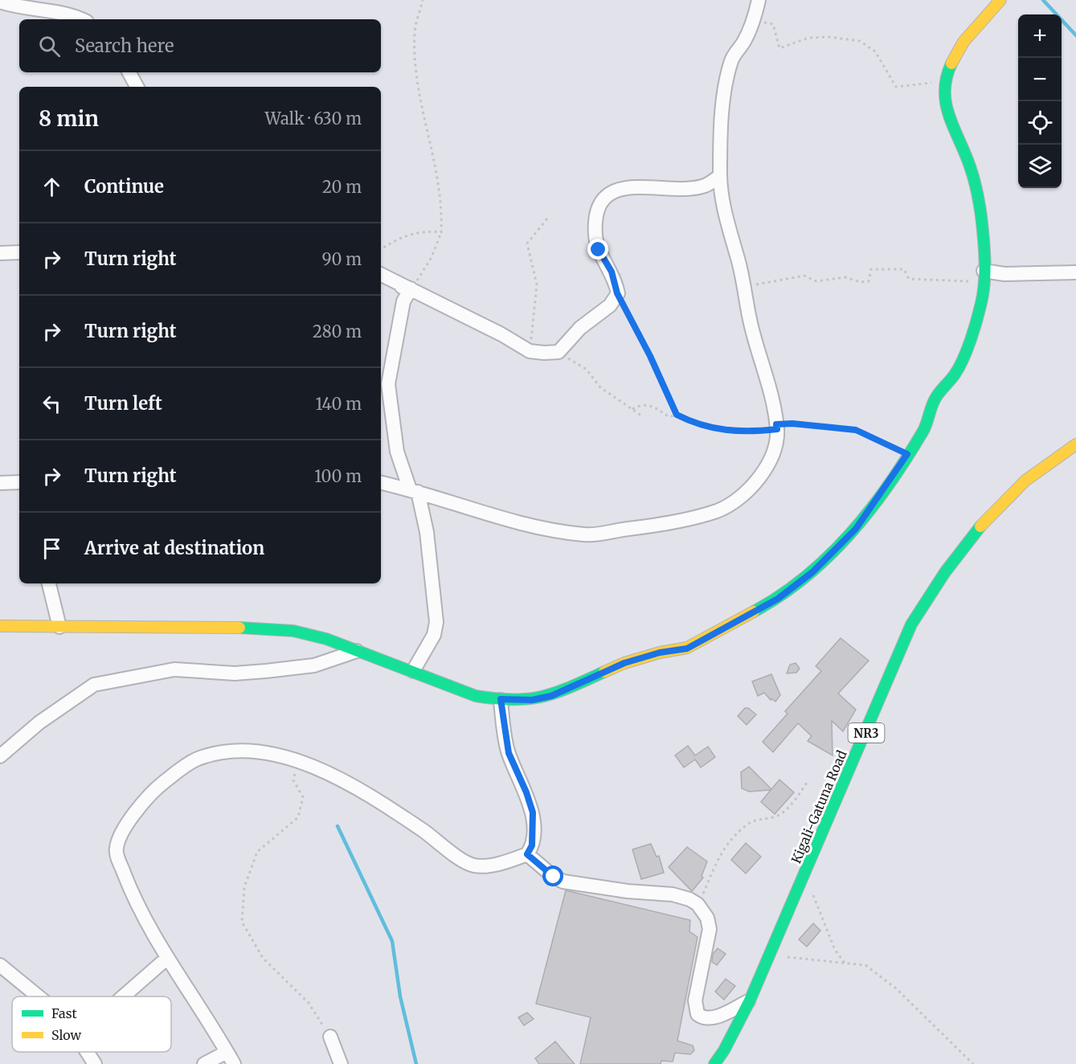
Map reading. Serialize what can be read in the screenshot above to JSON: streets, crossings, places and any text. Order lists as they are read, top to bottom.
{
  "streets": {
    "main road": ["NR3", "Kigali-Gatuna Road"]
  },
  "legend": ["Fast", "Slow"],
  "page": {
    "map_buttons": ["+", "−"],
    "search": "Search here",
    "heading": ["8 min", "Walk · 630 m"],
    "list": [
      ["Continue", "20 m"],
      ["Turn right", "90 m"],
      ["Turn right", "280 m"],
      ["Turn left", "140 m"],
      ["Turn right", "100 m"],
      "Arrive at destination"
    ]
  }
}
